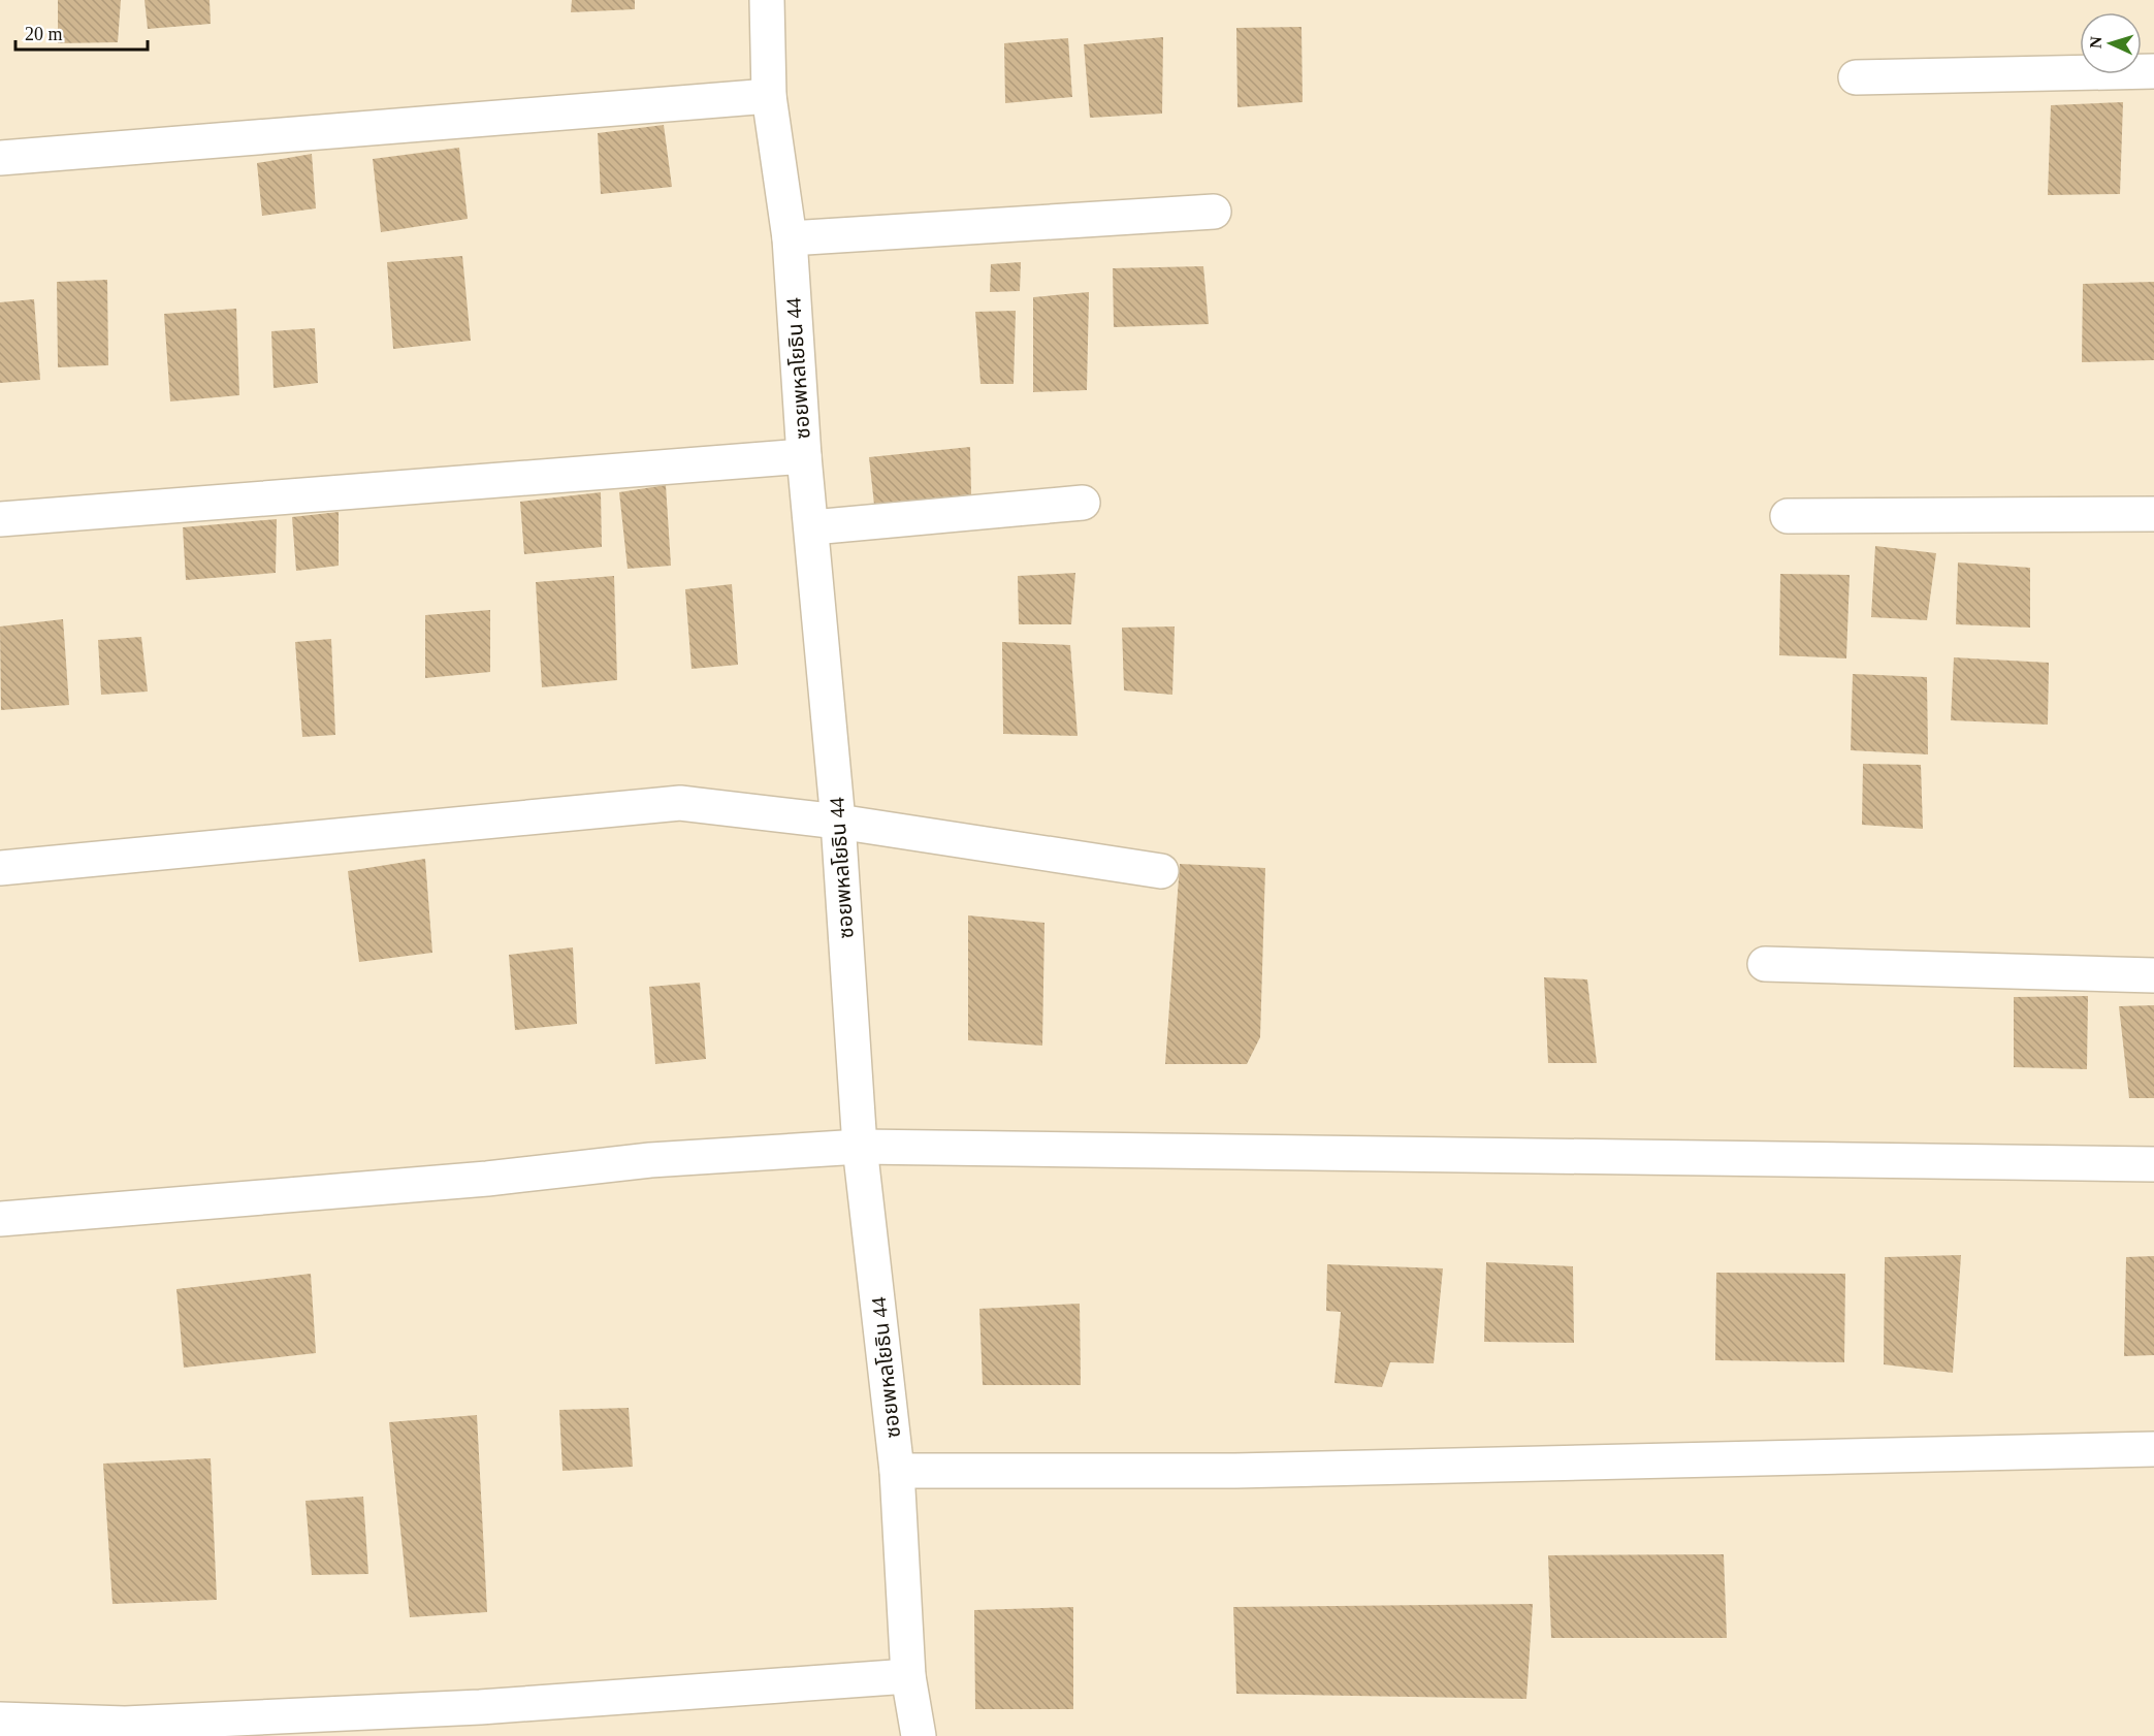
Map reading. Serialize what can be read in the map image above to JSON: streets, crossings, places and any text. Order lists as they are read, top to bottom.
{
  "streets": {
    "street": ["ซอยพหลโยธิน 44"]
  },
  "scale_bar": "20 m",
  "north": "left"
}
